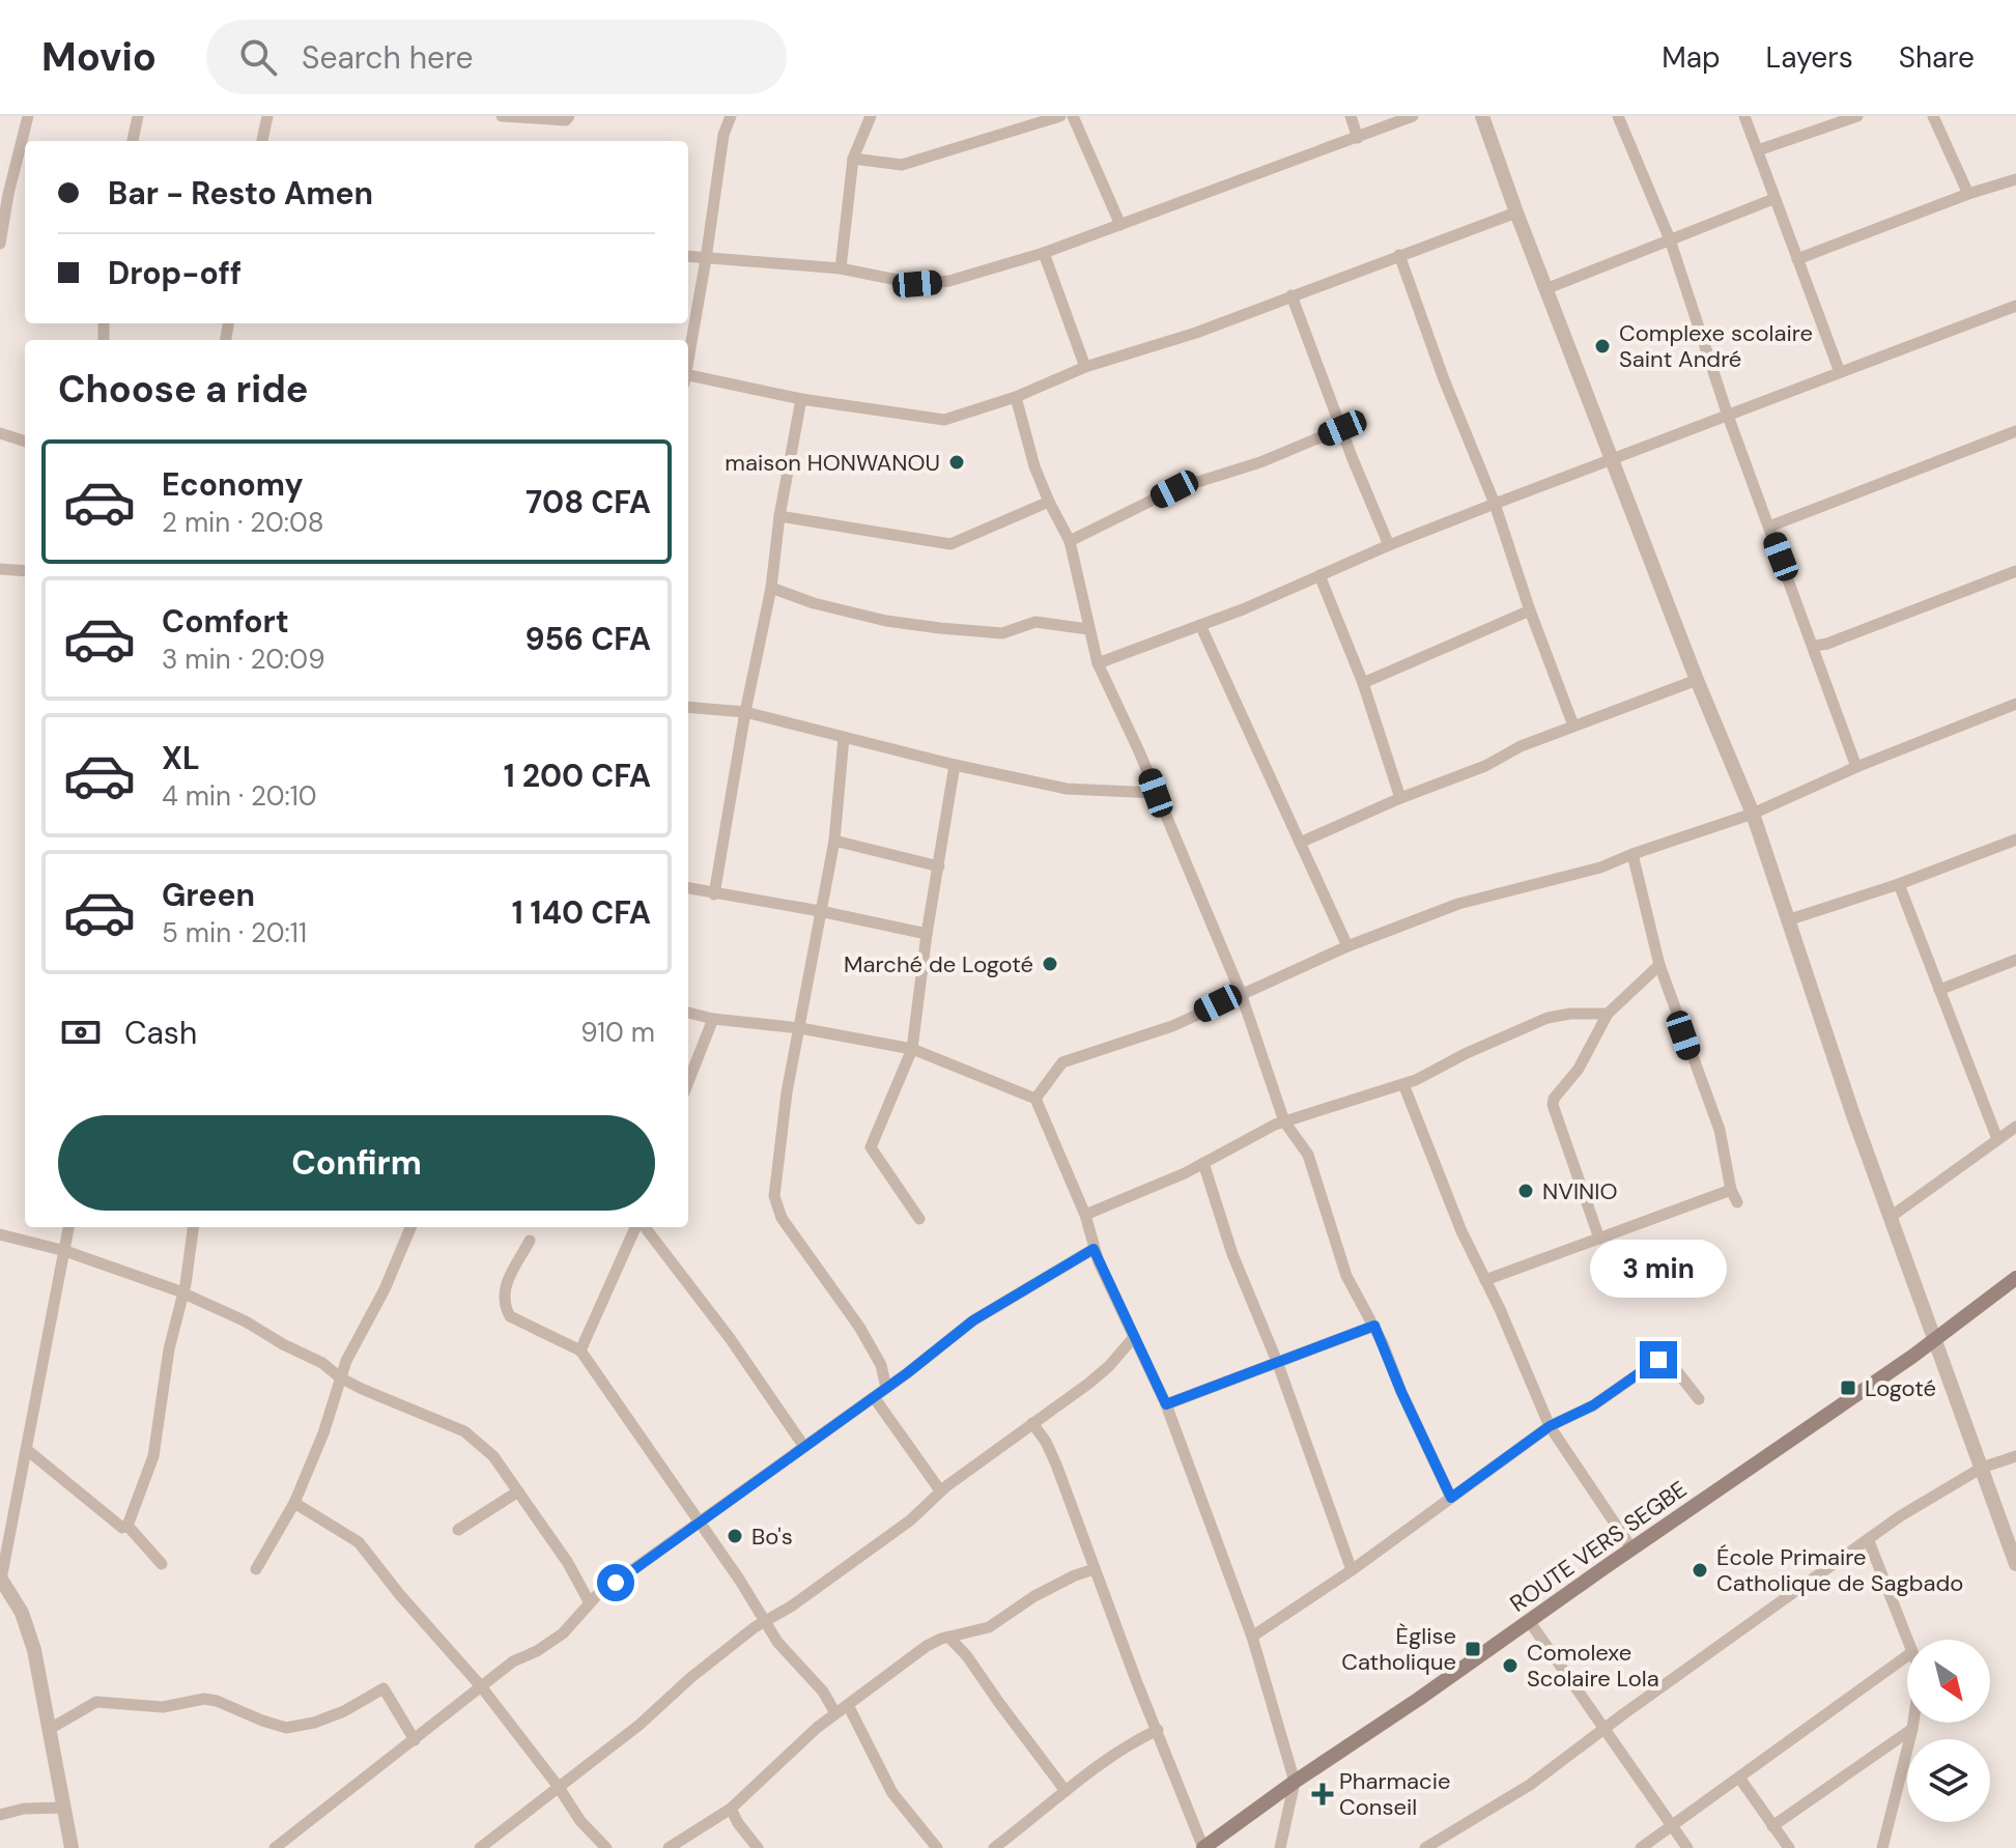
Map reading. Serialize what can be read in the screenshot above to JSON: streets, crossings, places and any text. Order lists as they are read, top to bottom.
{
  "streets": {
    "main road": ["ROUTE VERS SEGBE"]
  },
  "places": {
    "other": [
      "Complexe scolaire Saint André",
      "maison HONWANOU",
      "Marché de Logoté",
      "NVINIO",
      "Bo's",
      "École Primaire Catholique de Sagbado",
      "Comolexe Scolaire Lola"
    ],
    "transit": ["Logoté", "Èglise Catholique"],
    "health": ["Pharmacie Conseil"]
  },
  "north": "bottom right",
  "page": {
    "header": "Movio",
    "search": "Search here",
    "nav": ["Map", "Layers", "Share"],
    "banner": ["Bar - Resto Amen", "Drop-off"],
    "heading": "Choose a ride",
    "list": [
      {
        "name": "Economy",
        "note": "2 min · 20:08",
        "value": "708 CFA"
      },
      {
        "name": "Comfort",
        "note": "3 min · 20:09",
        "value": "956 CFA"
      },
      {
        "name": "XL",
        "note": "4 min · 20:10",
        "value": "1 200 CFA"
      },
      {
        "name": "Green",
        "note": "5 min · 20:11",
        "value": "1 140 CFA"
      }
    ],
    "pay": ["Cash", "910 m"],
    "buttons": "Confirm",
    "bubble": "3 min"
  }
}
